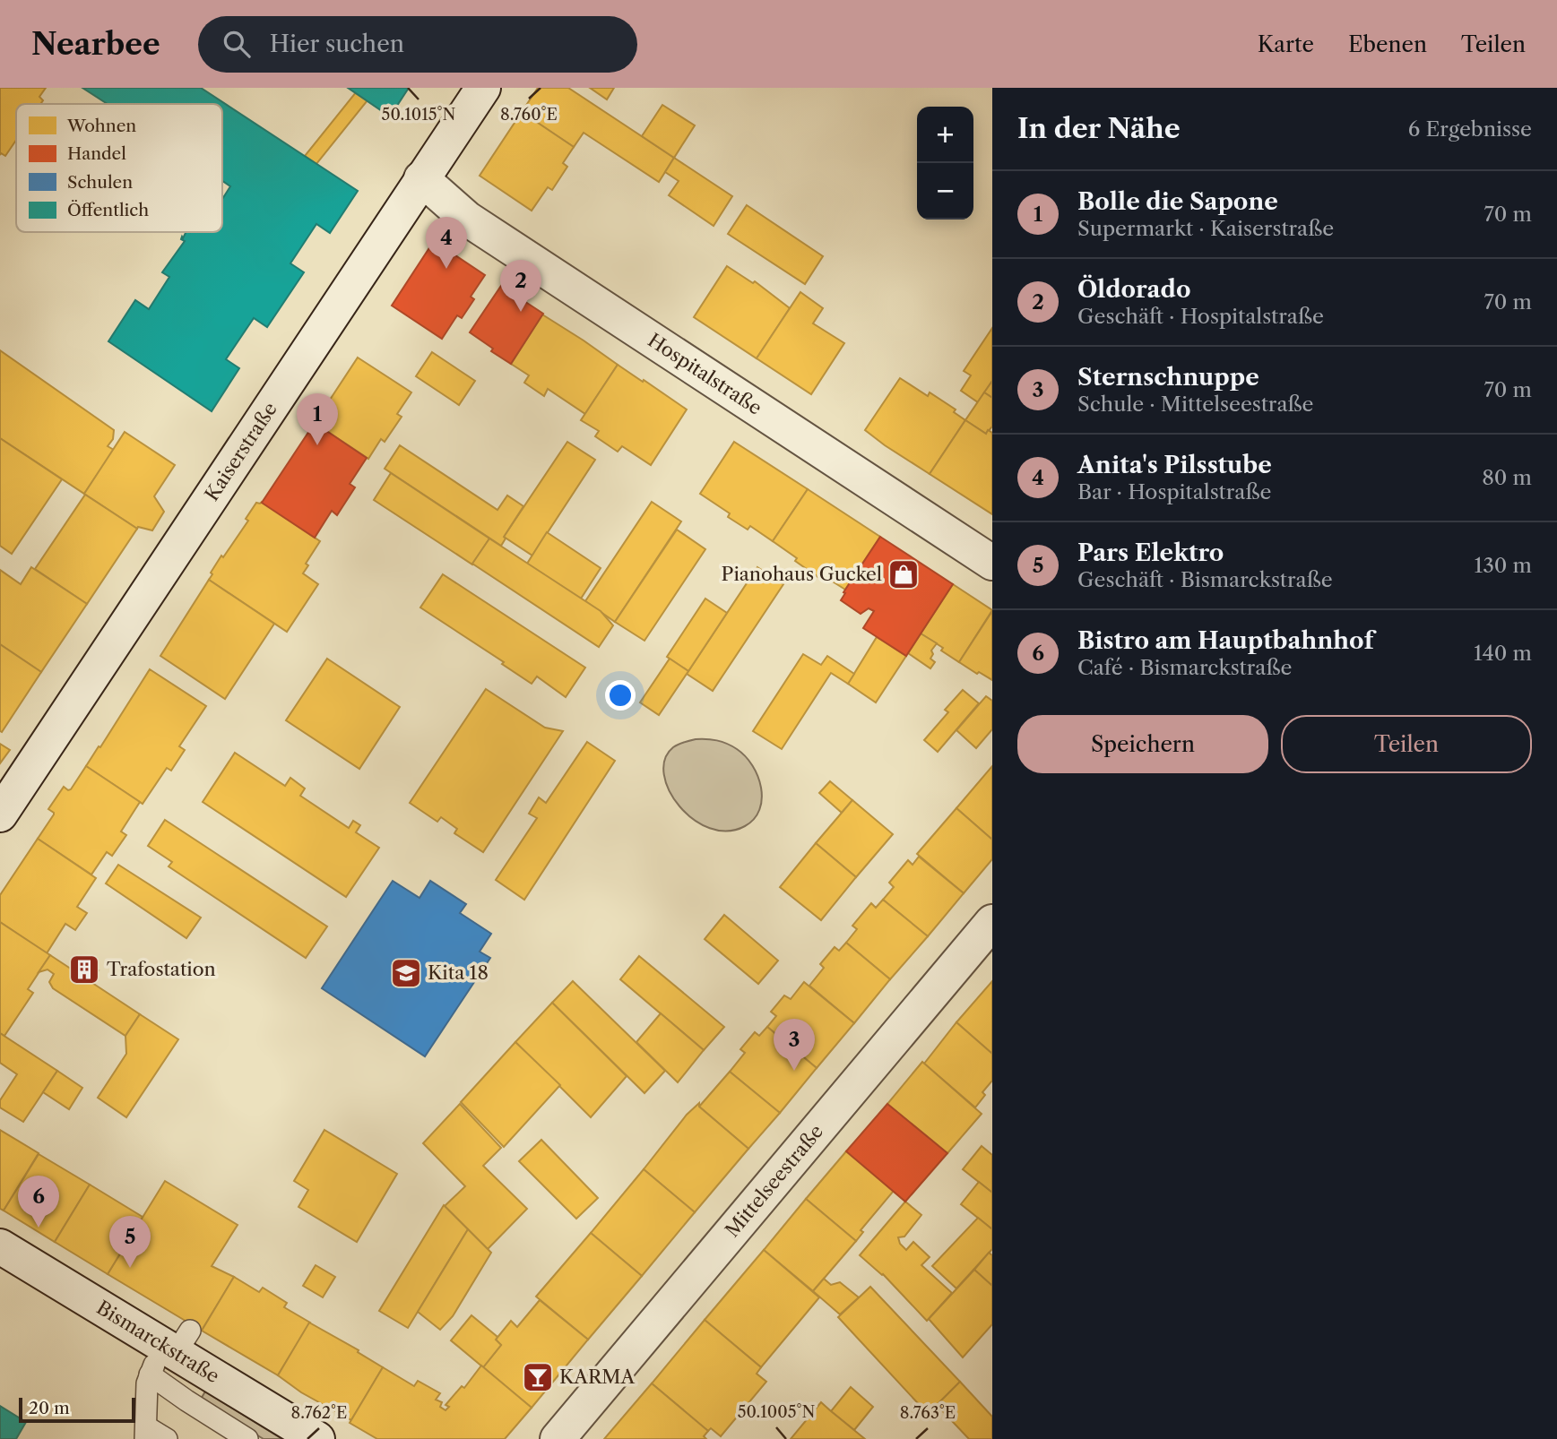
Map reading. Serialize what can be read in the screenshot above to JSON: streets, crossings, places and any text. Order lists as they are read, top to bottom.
{
  "streets": {
    "street": [
      "Hospitalstraße",
      "Kaiserstraße",
      "Mittelseestraße",
      "Bismarckstraße"
    ]
  },
  "crossings": [
    ["Hospitalstraße", "Kaiserstraße"]
  ],
  "places": {
    "shop": ["Pianohaus Guckel"],
    "building": ["Trafostation"],
    "school or university": ["Kita 18"],
    "bar": ["KARMA"]
  },
  "legend": [
    "Wohnen",
    "Handel",
    "Schulen",
    "Öffentlich"
  ],
  "scale_bar": "20 m",
  "page": {
    "header": "Nearbee",
    "search": "Hier suchen",
    "nav": ["Karte", "Ebenen", "Teilen"],
    "heading": ["In der Nähe", "6 Ergebnisse"],
    "map_buttons": ["+", "−"],
    "list": [
      {
        "mark": "1",
        "name": "Bolle die Sapone",
        "note": "Supermarkt · Kaiserstraße",
        "value": "70 m"
      },
      {
        "mark": "2",
        "name": "Öldorado",
        "note": "Geschäft · Hospitalstraße",
        "value": "70 m"
      },
      {
        "mark": "3",
        "name": "Sternschnuppe",
        "note": "Schule · Mittelseestraße",
        "value": "70 m"
      },
      {
        "mark": "4",
        "name": "Anita's Pilsstube",
        "note": "Bar · Hospitalstraße",
        "value": "80 m"
      },
      {
        "mark": "5",
        "name": "Pars Elektro",
        "note": "Geschäft · Bismarckstraße",
        "value": "130 m"
      },
      {
        "mark": "6",
        "name": "Bistro am Hauptbahnhof",
        "note": "Café · Bismarckstraße",
        "value": "140 m"
      }
    ],
    "pins": [
      "4",
      "2",
      "1",
      "3",
      "6",
      "5"
    ],
    "buttons": ["Speichern", "Teilen"],
    "scale": "20 m"
  },
  "coordinates": [
    "8.760°E",
    "50.1015°N",
    "50.1005°N",
    "8.762°E",
    "8.763°E"
  ]
}
